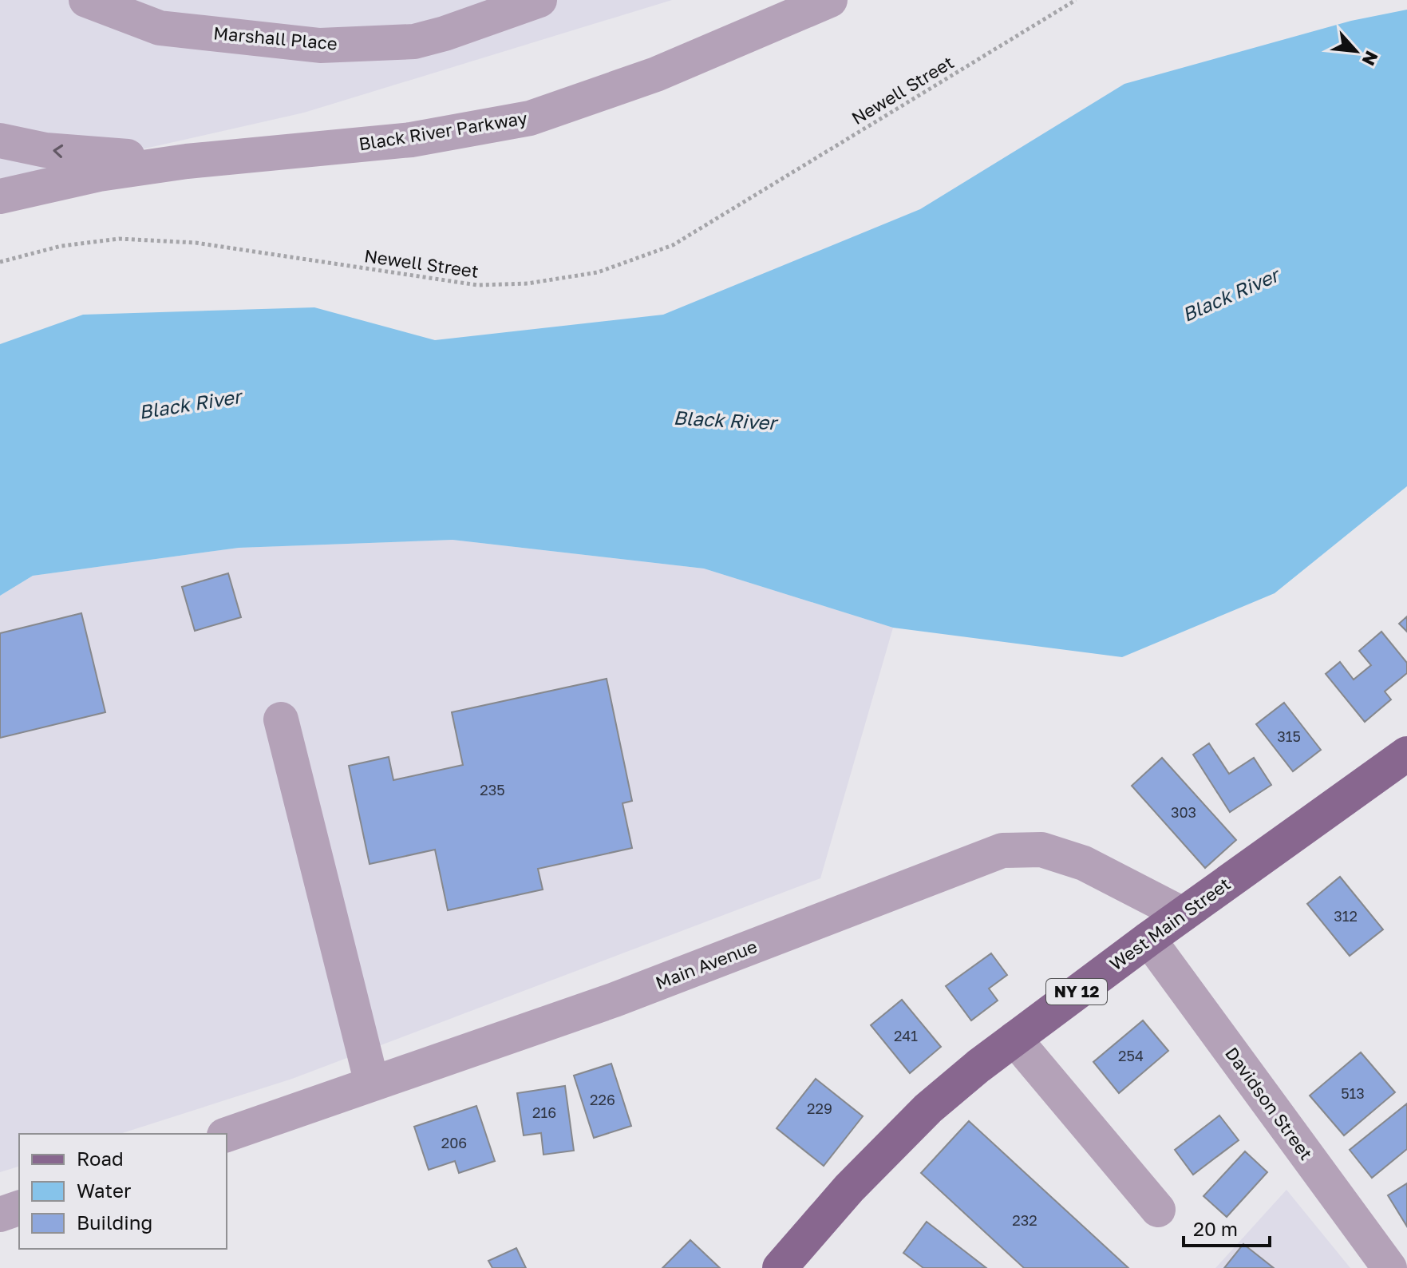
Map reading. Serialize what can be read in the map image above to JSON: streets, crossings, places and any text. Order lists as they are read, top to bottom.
{
  "streets": {
    "main road": ["West Main Street", "NY 12"],
    "street": [
      "Marshall Place",
      "Black River Parkway",
      "Main Avenue",
      "Davidson Street"
    ],
    "path": ["Newell Street"]
  },
  "crossings": [
    ["West Main Street", "Main Avenue"],
    ["West Main Street", "Davidson Street"]
  ],
  "water": ["Black River"],
  "house_numbers": [
    "315",
    "235",
    "303",
    "312",
    "241",
    "254",
    "513",
    "226",
    "229",
    "216",
    "206",
    "232"
  ],
  "legend": ["Road", "Water", "Building"],
  "scale_bar": "20 m",
  "north": "bottom right"
}
